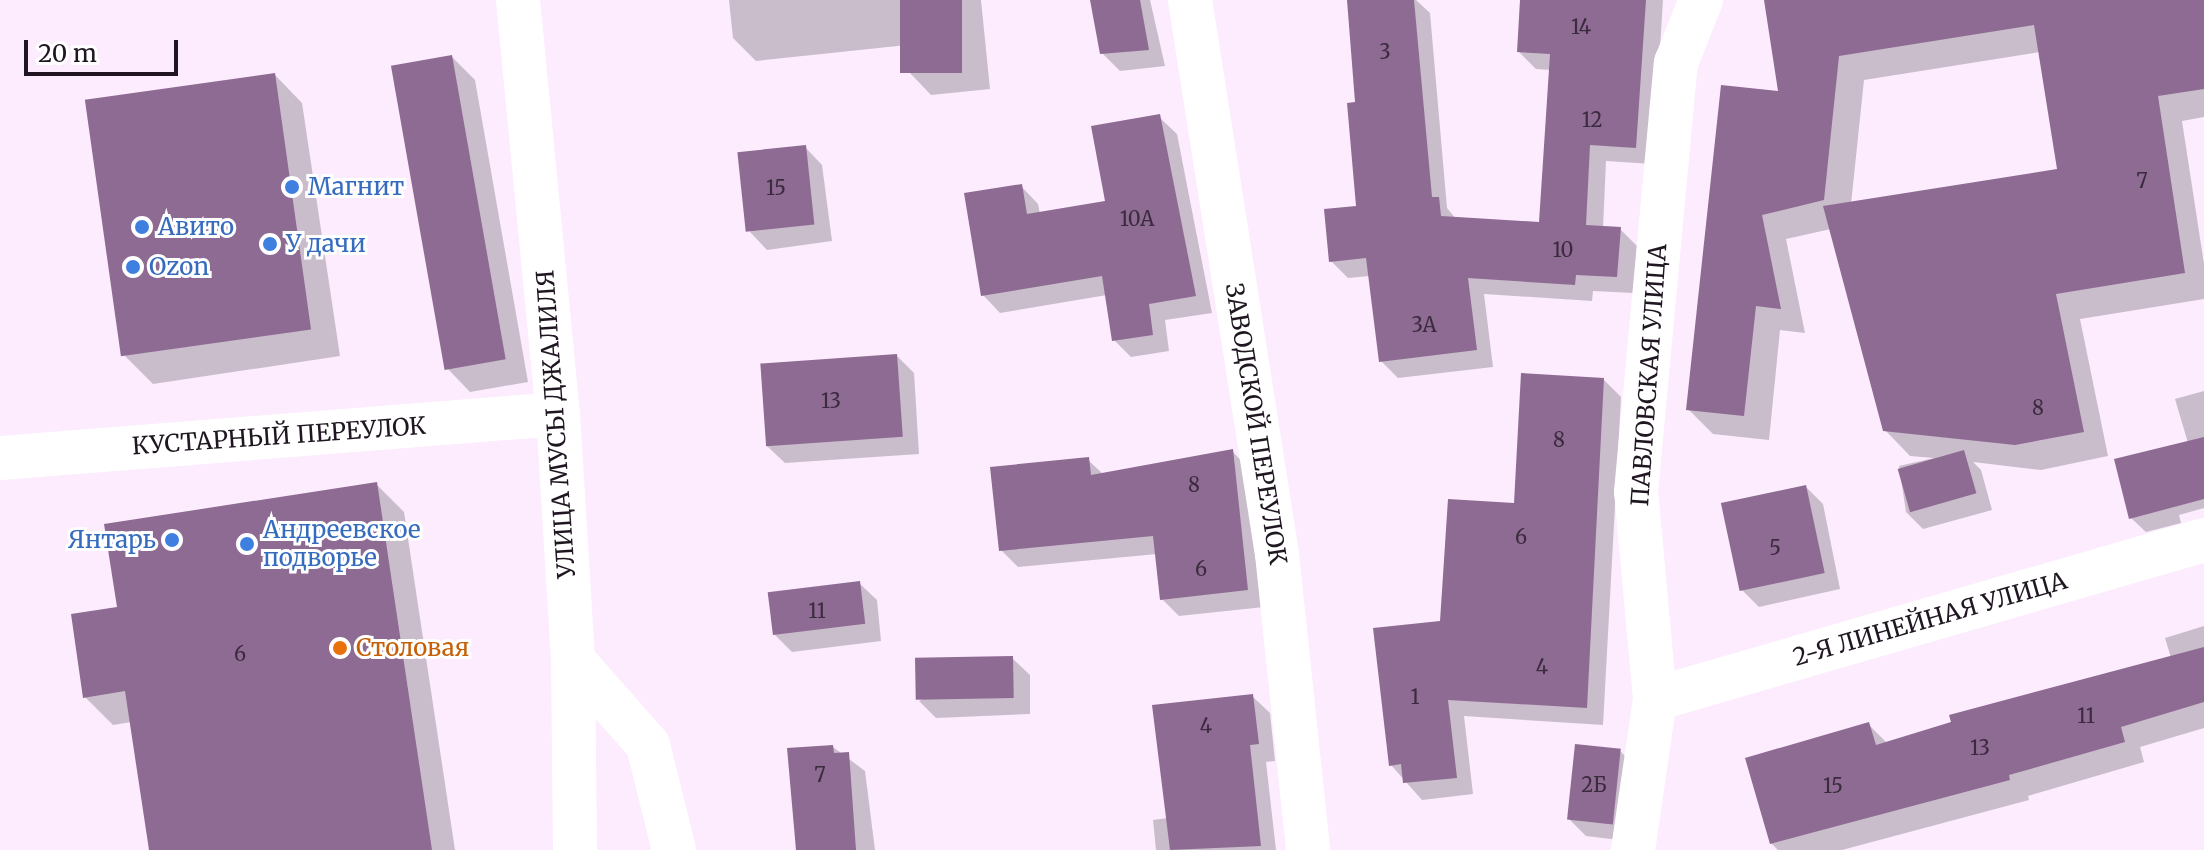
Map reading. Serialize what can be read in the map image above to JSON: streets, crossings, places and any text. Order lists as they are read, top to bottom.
{
  "streets": {
    "street": [
      "ПАВЛОВСКАЯ УЛИЦА",
      "УЛИЦА МУСЫ ДЖАЛИЛЯ",
      "ЗАВОДСКОЙ ПЕРЕУЛОК",
      "КУСТАРНЫЙ ПЕРЕУЛОК",
      "2-Я ЛИНЕЙНАЯ УЛИЦА"
    ]
  },
  "crossings": [
    ["ПАВЛОВСКАЯ УЛИЦА", "2-Я ЛИНЕЙНАЯ УЛИЦА"],
    ["УЛИЦА МУСЫ ДЖАЛИЛЯ", "КУСТАРНЫЙ ПЕРЕУЛОК"]
  ],
  "places": [
    "Магнит",
    "Авито",
    "У дачи",
    "Ozon",
    "Янтарь",
    "Андреевское подворье",
    "Столовая"
  ],
  "house_numbers": [
    "14",
    "3",
    "12",
    "7",
    "15",
    "10А",
    "10",
    "3А",
    "13",
    "8",
    "8",
    "8",
    "6",
    "5",
    "6",
    "11",
    "6",
    "4",
    "1",
    "11",
    "4",
    "13",
    "7",
    "2Б",
    "15"
  ],
  "scale_bar": "20 m"
}
